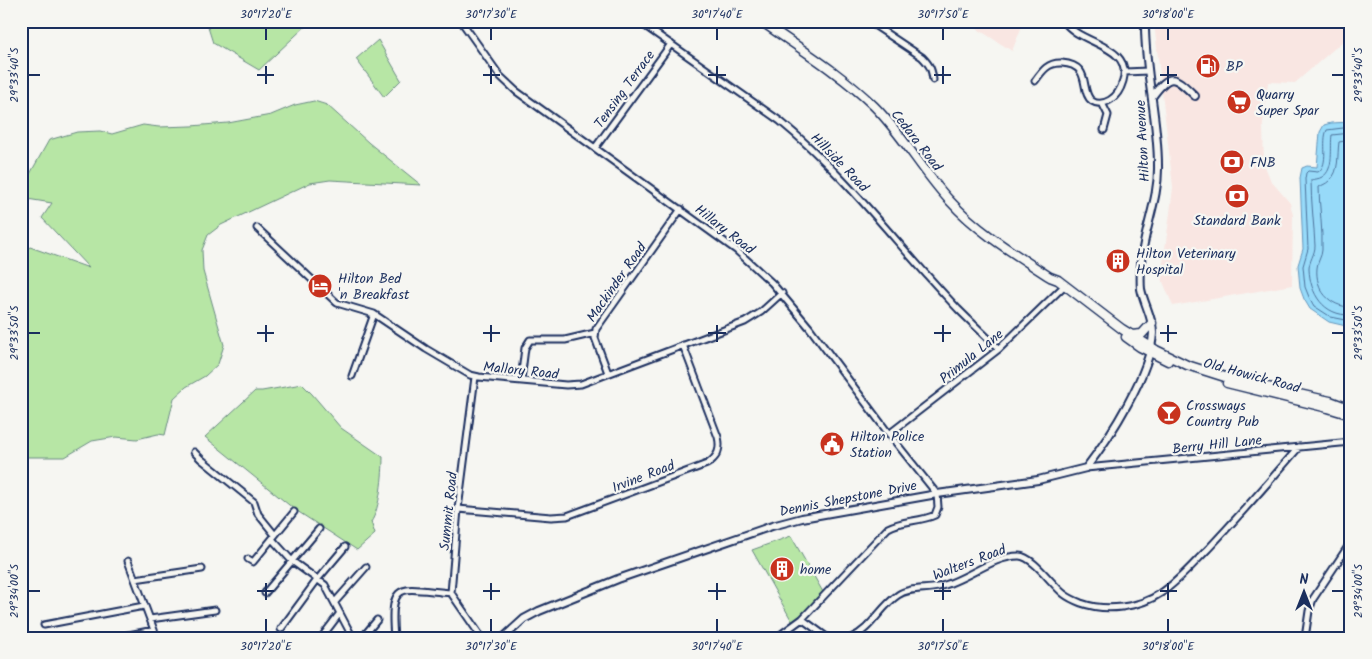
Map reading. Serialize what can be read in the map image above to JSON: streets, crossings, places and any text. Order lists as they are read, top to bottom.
{
  "streets": {
    "main road": ["Cedara Road", "Old Howick Road"],
    "street": [
      "Tensing Terrace",
      "Hilton Avenue",
      "Hillside Road",
      "Hillary Road",
      "Mackinder Road",
      "Primula Lane",
      "Mallory Road",
      "Berry Hill Lane",
      "Irvine Road",
      "Dennis Shepstone Drive",
      "Summit Road",
      "Walters Road"
    ]
  },
  "crossings": [
    ["Tensing Terrace", "Hillside Road"],
    ["Tensing Terrace", "Hillary Road"],
    ["Cedara Road", "Hilton Avenue"],
    ["Cedara Road", "Primula Lane"],
    ["Cedara Road", "Old Howick Road"],
    ["Hilton Avenue", "Old Howick Road"],
    ["Hillside Road", "Primula Lane"],
    ["Hillary Road", "Mackinder Road"],
    ["Hillary Road", "Primula Lane"],
    ["Hillary Road", "Mallory Road"],
    ["Hillary Road", "Dennis Shepstone Drive"],
    ["Mackinder Road", "Mallory Road"],
    ["Mallory Road", "Irvine Road"],
    ["Mallory Road", "Summit Road"],
    ["Berry Hill Lane", "Dennis Shepstone Drive"],
    ["Berry Hill Lane", "Walters Road"],
    ["Irvine Road", "Summit Road"]
  ],
  "places": {
    "fuel station": ["BP"],
    "supermarket": ["Quarry Super Spar"],
    "bank": ["FNB", "Standard Bank"],
    "building": ["Hilton Veterinary Hospital", "home"],
    "hotel": ["Hilton Bed 'n Breakfast"],
    "bar": ["Crossways Country Pub"],
    "public building": ["Hilton Police Station"]
  },
  "north": "top",
  "coordinates": [
    "30°17'20\"E",
    "30°17'30\"E",
    "30°17'40\"E",
    "30°17'50\"E",
    "30°18'00\"E",
    "29°33'40\"S",
    "29°33'50\"S",
    "29°34'00\"S"
  ]
}
